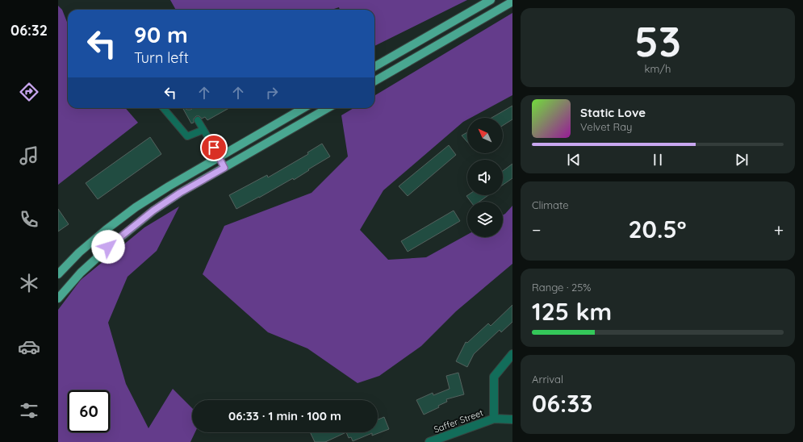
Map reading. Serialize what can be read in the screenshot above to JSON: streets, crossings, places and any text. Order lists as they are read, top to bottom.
{
  "streets": {
    "street": ["Saffer Street"]
  },
  "north": "top left",
  "page": {
    "tabs": "06:32",
    "tile": [
      ["53", "km/h"],
      "Climate",
      ["Range · 25%", "125 km"],
      ["Arrival", "06:33"]
    ],
    "turn": ["90 m", "Turn left"],
    "song": ["Static Love", "Velvet Ray"],
    "heat": ["−", "20.5°", "+"],
    "limit": "60",
    "trip": "06:33 · 1 min · 100 m"
  }
}
